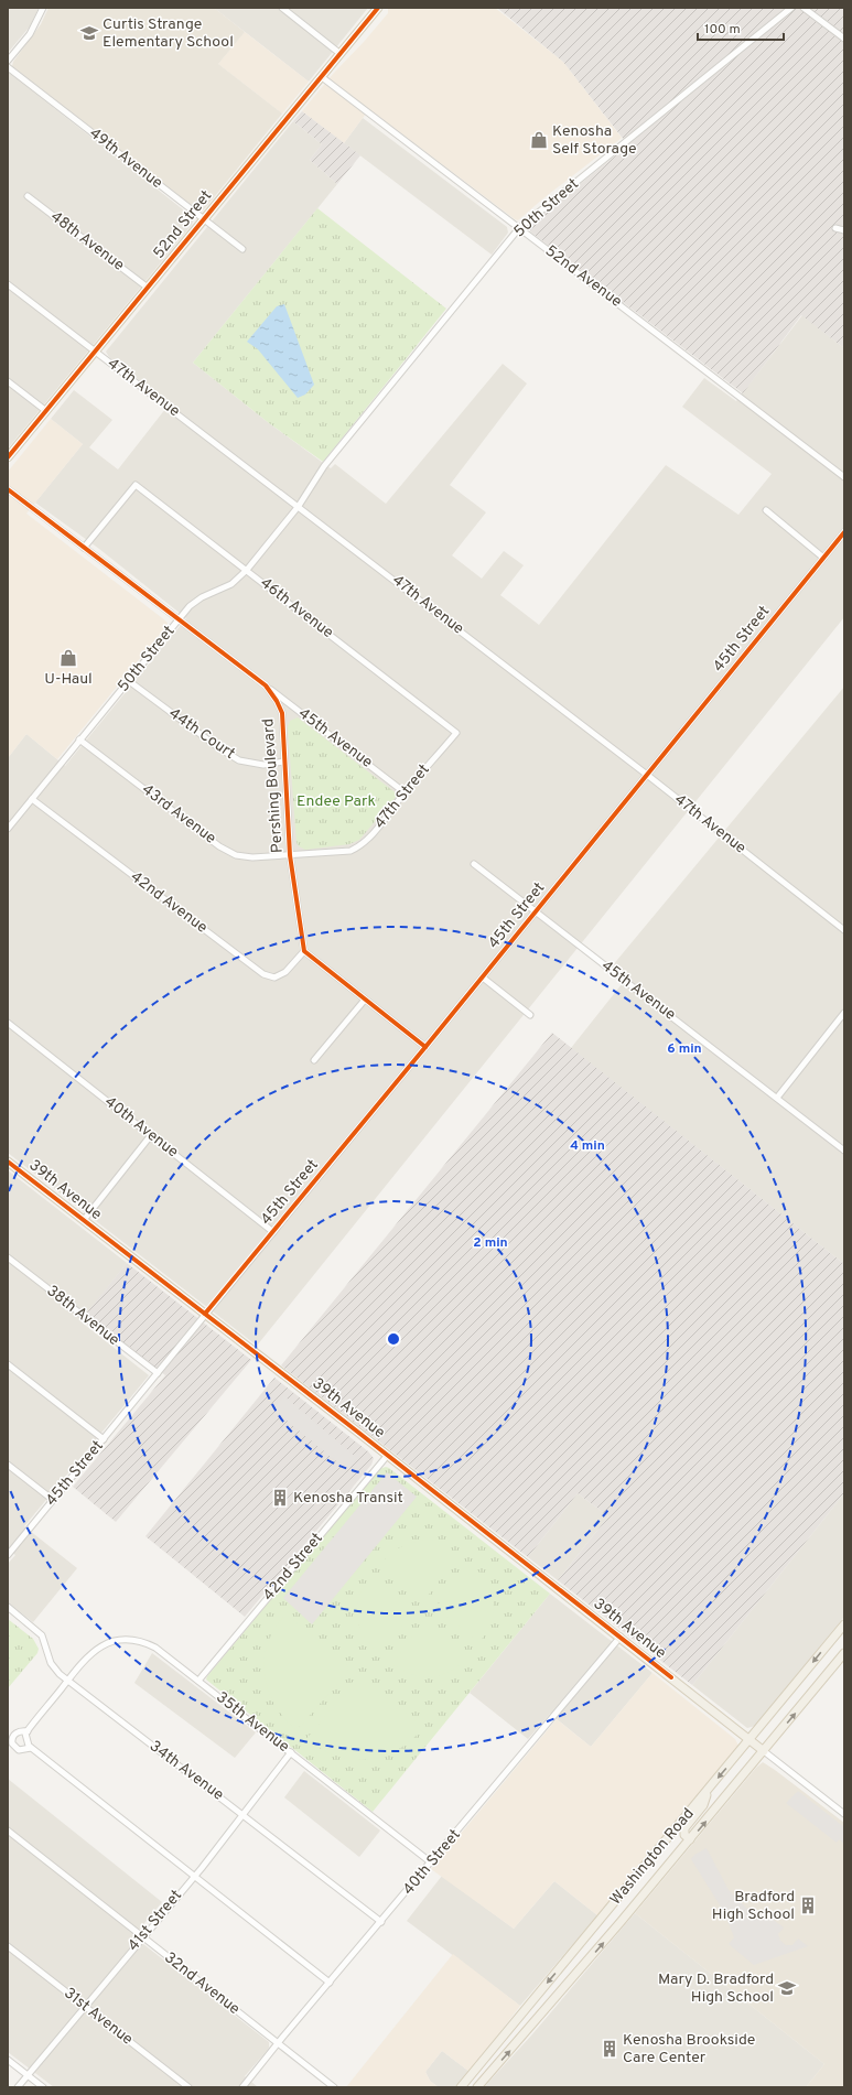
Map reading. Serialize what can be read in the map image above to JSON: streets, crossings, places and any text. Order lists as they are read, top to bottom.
{
  "streets": {
    "main road": ["52nd Street", "39th Avenue", "Washington Road"],
    "street": [
      "49th Avenue",
      "50th Street",
      "48th Avenue",
      "52nd Avenue",
      "47th Avenue",
      "46th Avenue",
      "45th Street",
      "44th Court",
      "45th Avenue",
      "Pershing Boulevard",
      "47th Street",
      "43rd Avenue",
      "42nd Avenue",
      "40th Avenue",
      "38th Avenue",
      "42nd Street",
      "35th Avenue",
      "34th Avenue",
      "40th Street",
      "41st Street",
      "32nd Avenue",
      "31st Avenue"
    ]
  },
  "crossings": [
    ["49th Avenue", "52nd Street"],
    ["50th Street", "52nd Avenue"],
    ["50th Street", "47th Avenue"],
    ["50th Street", "46th Avenue"],
    ["50th Street", "44th Court"],
    ["50th Street", "Pershing Boulevard"],
    ["50th Street", "43rd Avenue"],
    ["50th Street", "42nd Avenue"],
    ["52nd Street", "48th Avenue"],
    ["52nd Street", "52nd Avenue"],
    ["52nd Street", "47th Avenue"],
    ["47th Avenue", "45th Street"],
    ["46th Avenue", "Pershing Boulevard"],
    ["46th Avenue", "47th Street"],
    ["45th Street", "45th Avenue"],
    ["45th Street", "40th Avenue"],
    ["45th Street", "39th Avenue"],
    ["45th Street", "38th Avenue"],
    ["44th Court", "Pershing Boulevard"],
    ["45th Avenue", "Pershing Boulevard"],
    ["45th Avenue", "47th Street"],
    ["Pershing Boulevard", "47th Street"],
    ["Pershing Boulevard", "43rd Avenue"],
    ["Pershing Boulevard", "42nd Avenue"],
    ["47th Street", "43rd Avenue"],
    ["39th Avenue", "42nd Street"],
    ["39th Avenue", "Washington Road"],
    ["39th Avenue", "40th Street"],
    ["42nd Street", "35th Avenue"],
    ["35th Avenue", "34th Avenue"],
    ["35th Avenue", "40th Street"],
    ["35th Avenue", "41st Street"],
    ["34th Avenue", "40th Street"],
    ["34th Avenue", "41st Street"],
    ["40th Street", "32nd Avenue"],
    ["41st Street", "32nd Avenue"],
    ["41st Street", "31st Avenue"]
  ],
  "parks": ["Endee Park"],
  "places": {
    "school or university": ["Curtis Strange Elementary School", "Mary D. Bradford High School"],
    "shop": ["Kenosha Self Storage", "U-Haul"],
    "building": ["Kenosha Transit", "Bradford High School", "Kenosha Brookside Care Center"]
  },
  "scale_bar": "100 m",
  "rings": ["6 min", "4 min", "2 min"]
}
